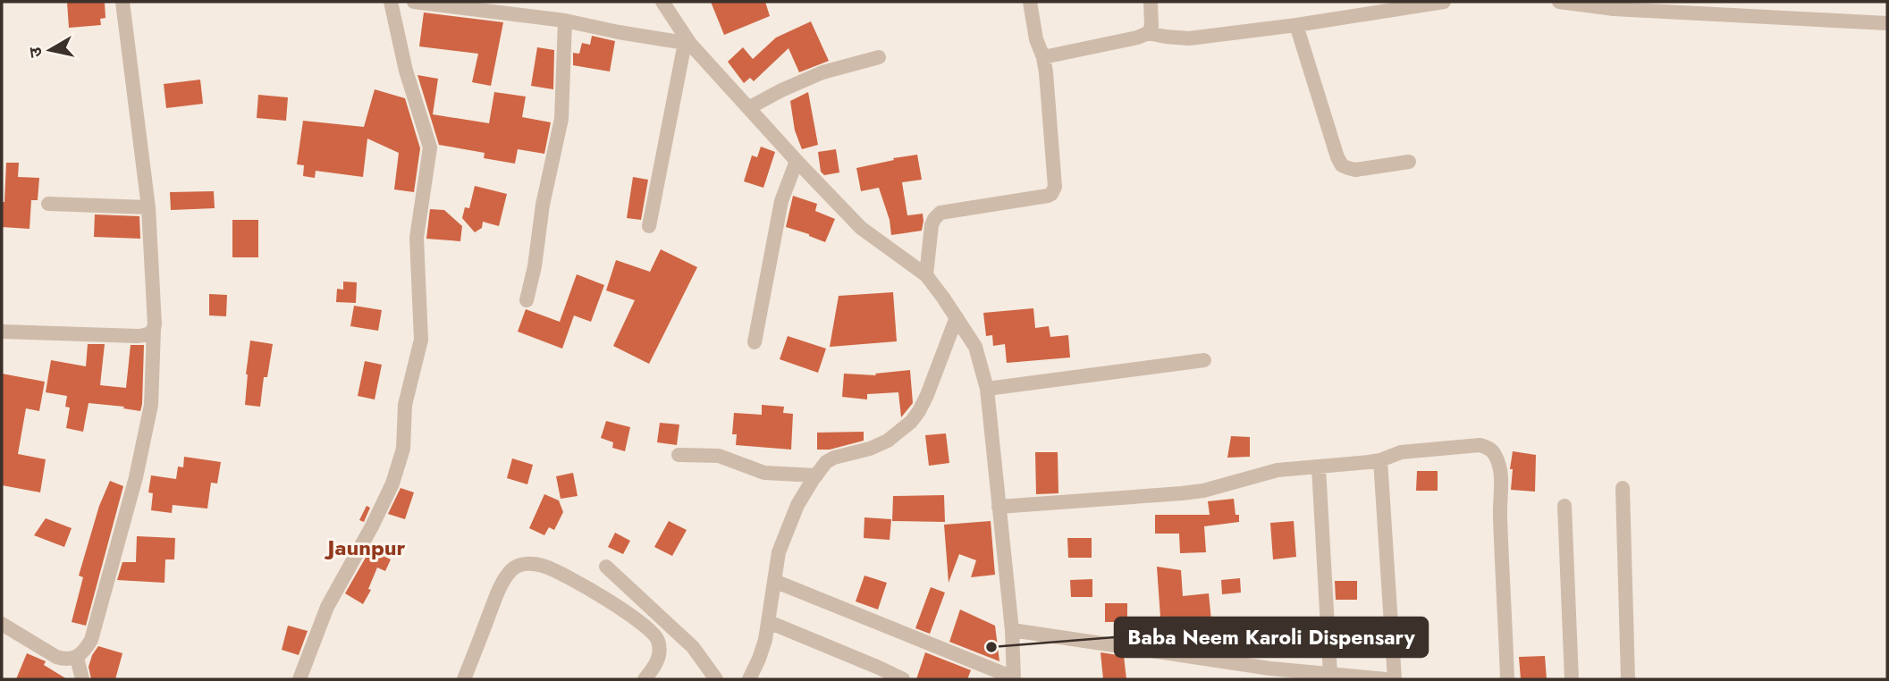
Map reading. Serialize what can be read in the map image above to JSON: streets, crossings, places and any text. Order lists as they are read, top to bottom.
{
  "districts": ["Jaunpur"],
  "places": ["Baba Neem Karoli Dispensary"],
  "north": "left"
}
